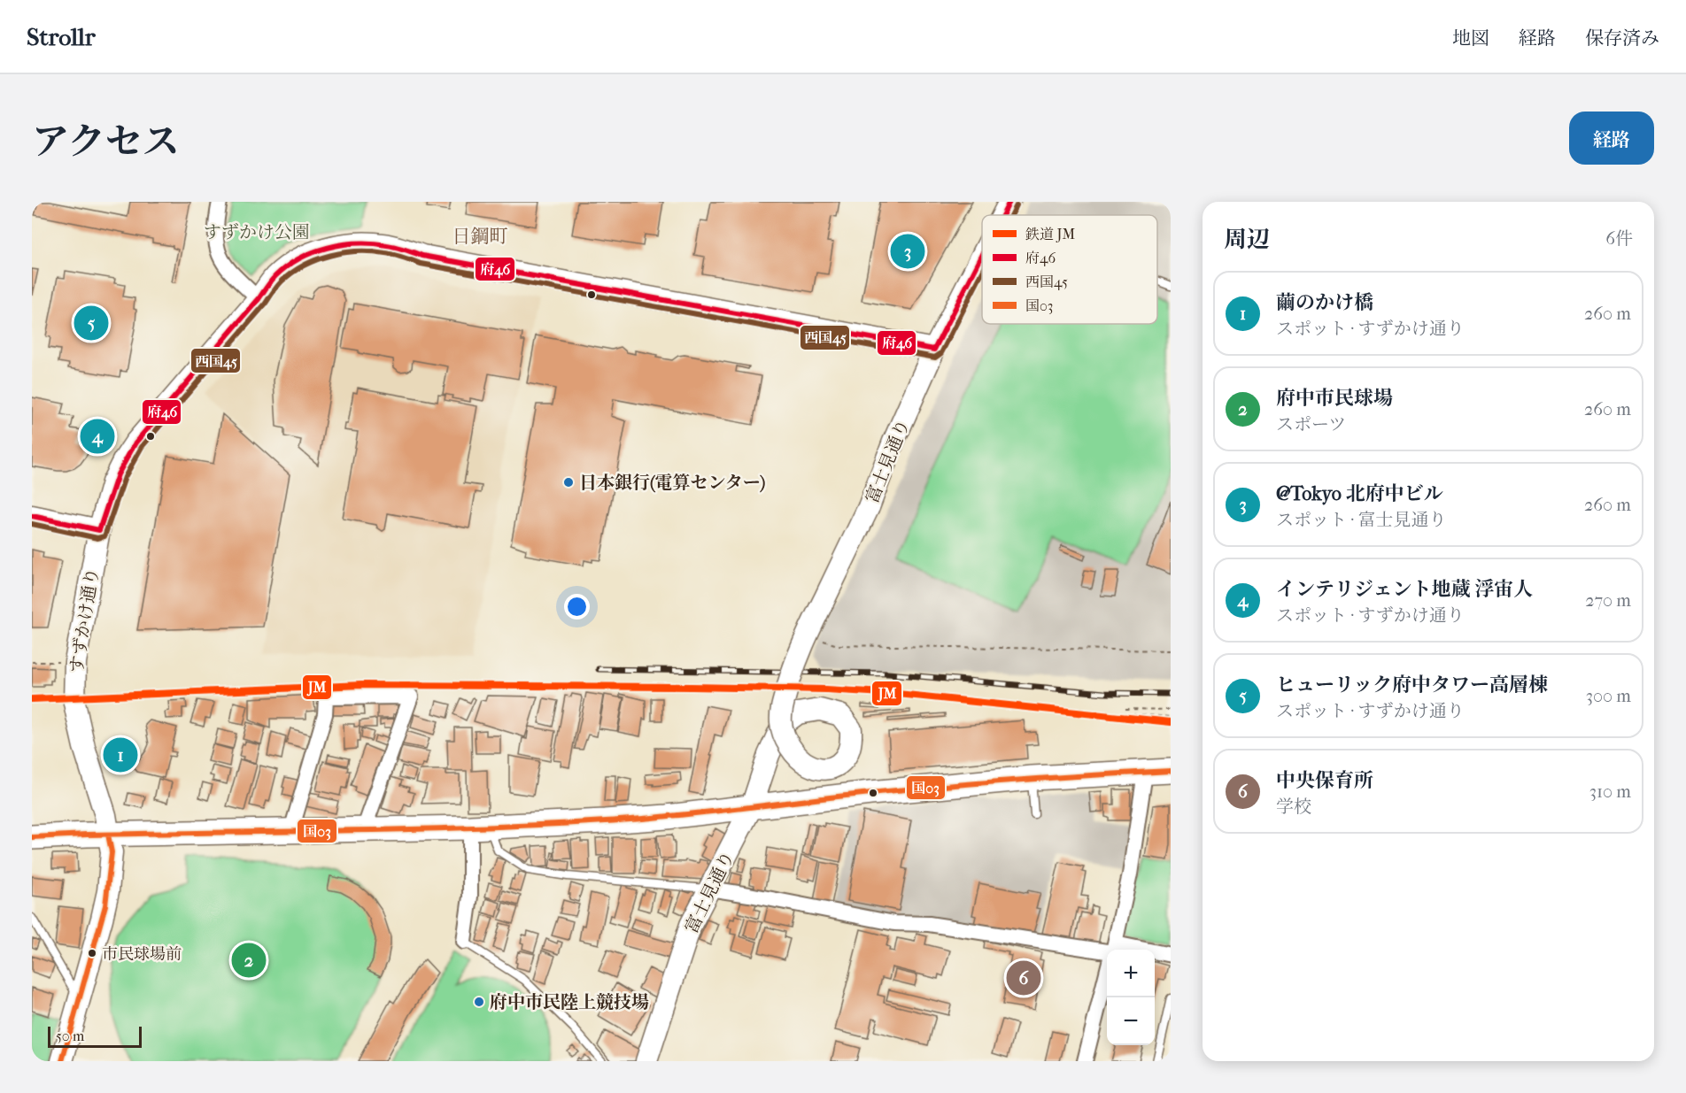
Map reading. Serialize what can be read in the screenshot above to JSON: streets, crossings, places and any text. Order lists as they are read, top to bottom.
{
  "streets": {
    "street": ["富士見通り", "すずかけ通り"]
  },
  "crossings": [
    ["富士見通り", "すずかけ通り"]
  ],
  "districts": ["日鋼町"],
  "parks": ["すずかけ公園"],
  "places": ["日本銀行(電算センター)", "市民球場前", "府中市民陸上競技場"],
  "lines": [
    "transit line 府46",
    "transit line 西国45",
    "rail line JM",
    "transit line 国03"
  ],
  "legend": [
    "鉄道 JM",
    "府46",
    "西国45",
    "国03"
  ],
  "scale_bar": "50 m",
  "page": {
    "header": "Strollr",
    "nav": ["地図", "経路", "保存済み"],
    "title": "アクセス",
    "buttons": "経路",
    "heading": ["周辺", "6件"],
    "pins": [
      "3",
      "5",
      "4",
      "1",
      "2",
      "6"
    ],
    "list": [
      {
        "mark": "1",
        "name": "繭のかけ橋",
        "note": "スポット · すずかけ通り",
        "value": "260 m"
      },
      {
        "mark": "2",
        "name": "府中市民球場",
        "note": "スポーツ",
        "value": "260 m"
      },
      {
        "mark": "3",
        "name": "@Tokyo 北府中ビル",
        "note": "スポット · 富士見通り",
        "value": "260 m"
      },
      {
        "mark": "4",
        "name": "インテリジェント地蔵 浮宙人",
        "note": "スポット · すずかけ通り",
        "value": "270 m"
      },
      {
        "mark": "5",
        "name": "ヒューリック府中タワー高層棟",
        "note": "スポット · すずかけ通り",
        "value": "300 m"
      },
      {
        "mark": "6",
        "name": "中央保育所",
        "note": "学校",
        "value": "310 m"
      }
    ],
    "map_buttons": ["+", "−"],
    "scale": "50 m"
  }
}
